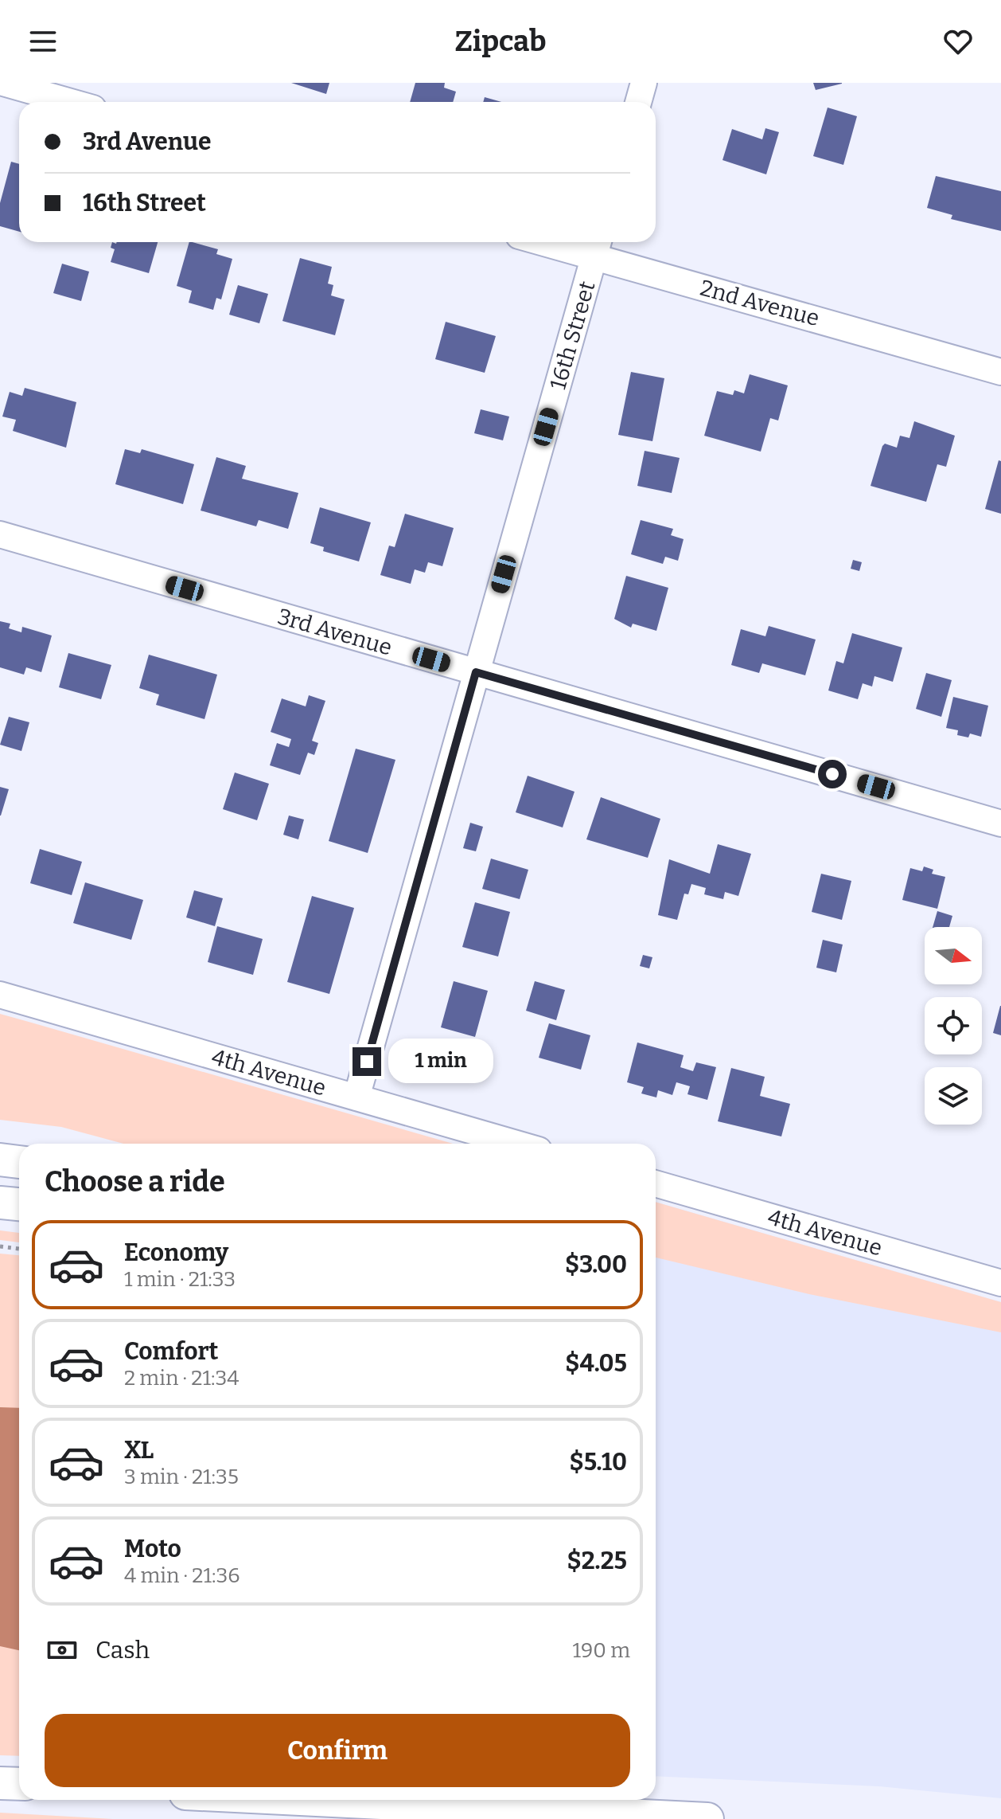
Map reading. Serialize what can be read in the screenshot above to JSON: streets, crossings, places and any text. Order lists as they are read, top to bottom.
{
  "streets": {
    "street": [
      "2nd Avenue",
      "16th Street",
      "3rd Avenue",
      "4th Avenue"
    ]
  },
  "crossings": [
    ["2nd Avenue", "16th Street"],
    ["16th Street", "3rd Avenue"],
    ["16th Street", "4th Avenue"]
  ],
  "north": "right",
  "page": {
    "header": "Zipcab",
    "banner": ["3rd Avenue", "16th Street"],
    "bubble": "1 min",
    "heading": "Choose a ride",
    "list": [
      {
        "name": "Economy",
        "note": "1 min · 21:33",
        "value": "$3.00"
      },
      {
        "name": "Comfort",
        "note": "2 min · 21:34",
        "value": "$4.05"
      },
      {
        "name": "XL",
        "note": "3 min · 21:35",
        "value": "$5.10"
      },
      {
        "name": "Moto",
        "note": "4 min · 21:36",
        "value": "$2.25"
      }
    ],
    "pay": ["Cash", "190 m"],
    "buttons": "Confirm"
  }
}
